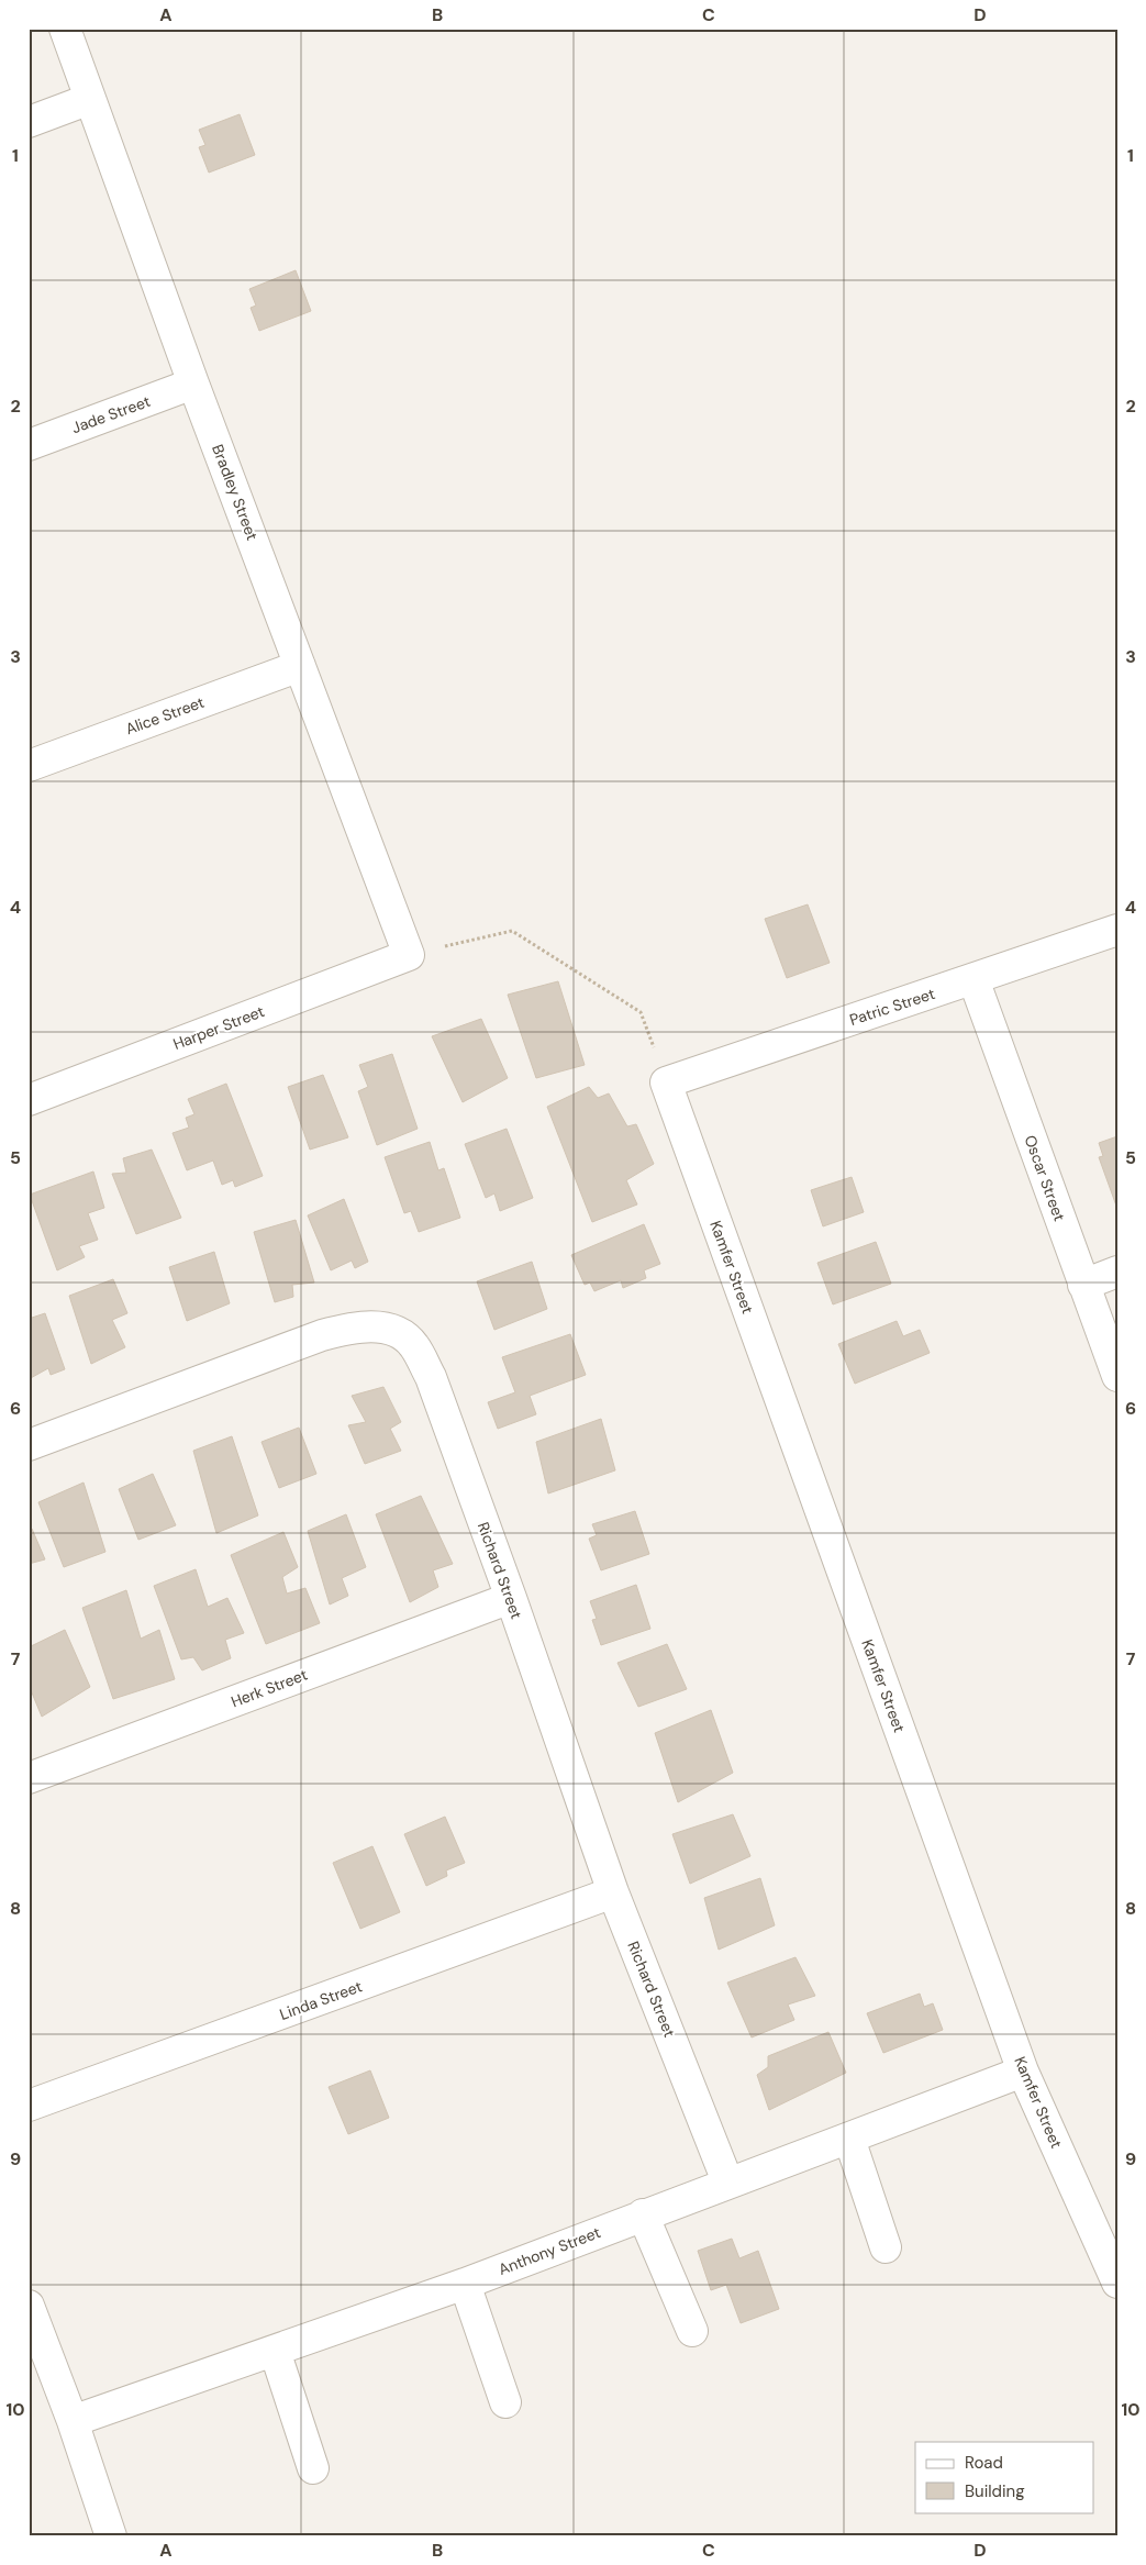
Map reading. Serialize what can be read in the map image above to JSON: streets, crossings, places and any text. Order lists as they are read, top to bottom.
{
  "streets": {
    "street": [
      "Jade Street",
      "Bradley Street",
      "Alice Street",
      "Patric Street",
      "Harper Street",
      "Oscar Street",
      "Kamfer Street",
      "Richard Street",
      "Herk Street",
      "Linda Street",
      "Anthony Street"
    ]
  },
  "crossings": [
    ["Jade Street", "Bradley Street"],
    ["Bradley Street", "Alice Street"],
    ["Bradley Street", "Harper Street"],
    ["Patric Street", "Oscar Street"],
    ["Patric Street", "Kamfer Street"],
    ["Kamfer Street", "Anthony Street"],
    ["Richard Street", "Herk Street"],
    ["Richard Street", "Linda Street"],
    ["Richard Street", "Anthony Street"]
  ],
  "legend": ["Road", "Building"],
  "grid": {
    "columns": [
      "A",
      "B",
      "C",
      "D"
    ],
    "rows": [
      "1",
      "2",
      "3",
      "4",
      "5",
      "6",
      "7",
      "8",
      "9",
      "10"
    ]
  }
}
